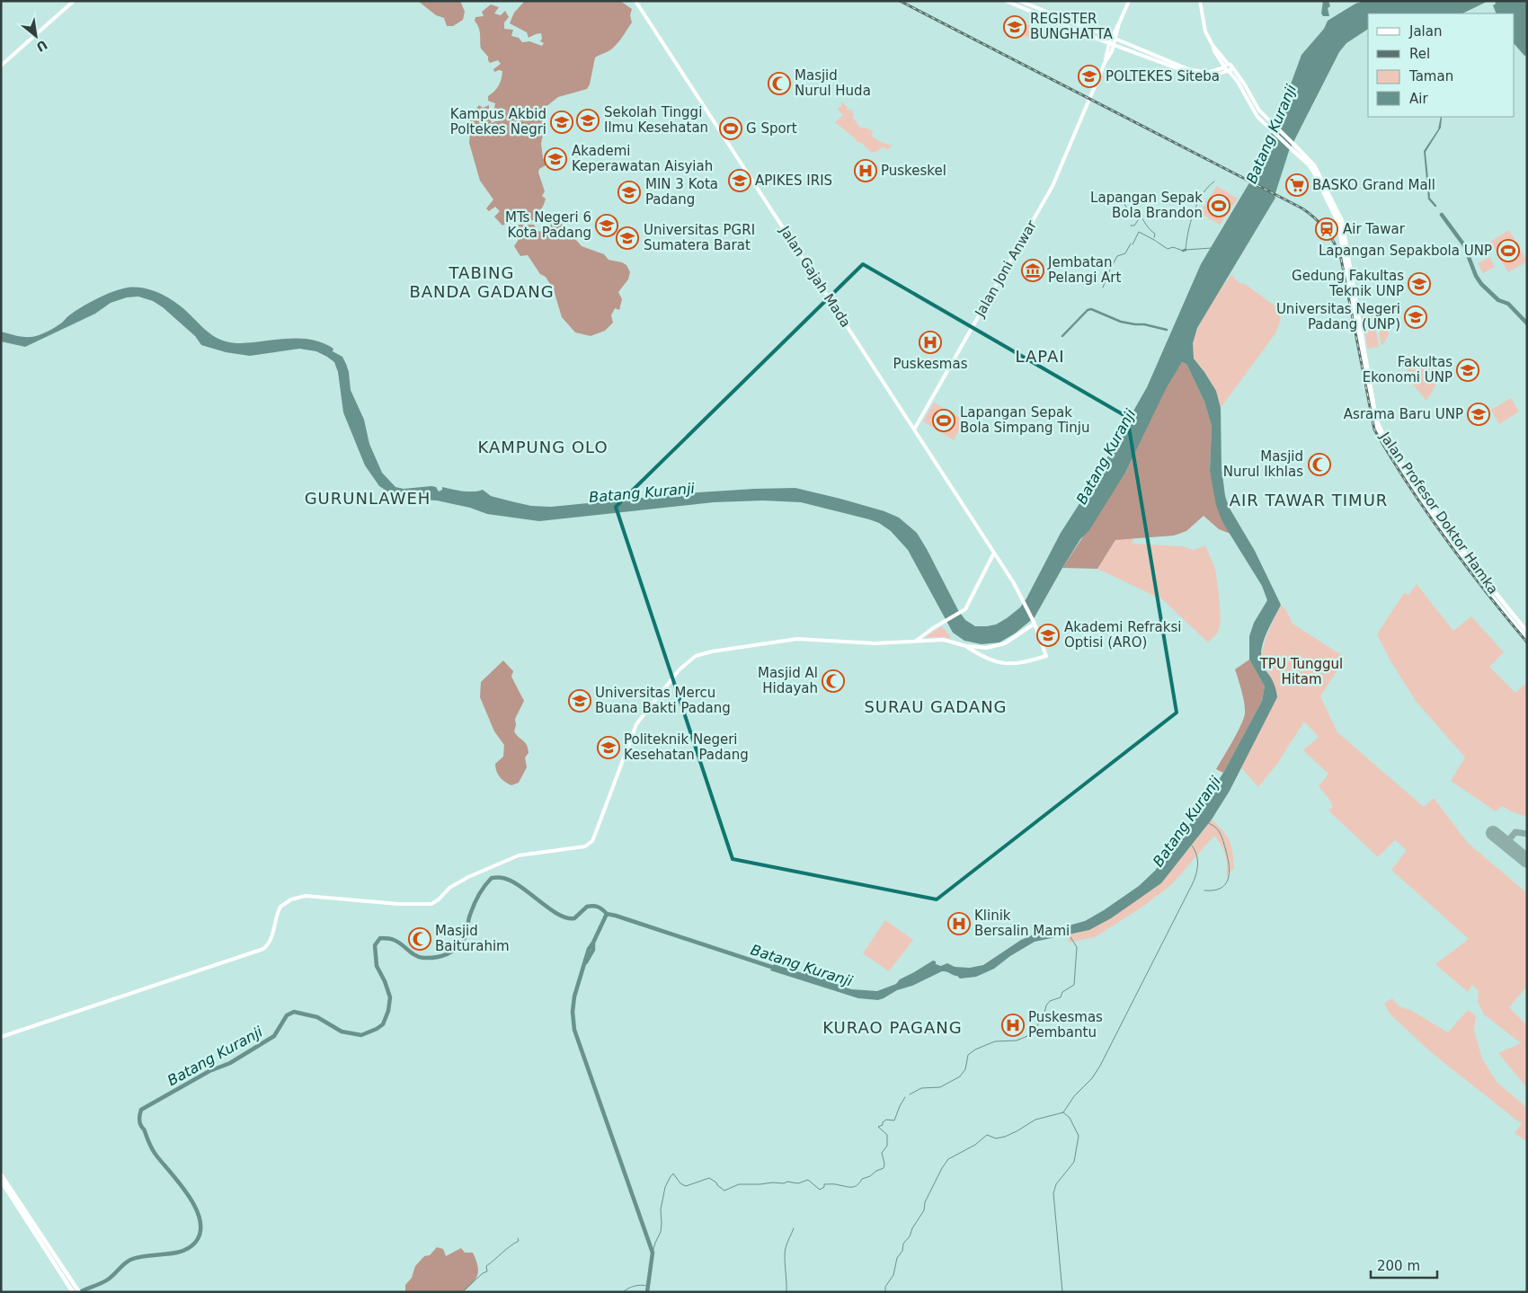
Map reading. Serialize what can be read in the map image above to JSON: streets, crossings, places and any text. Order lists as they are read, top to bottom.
{
  "streets": {
    "highway": ["Jalan Profesor Doktor Hamka"],
    "main road": ["Jalan Joni Anwar", "Jalan Gajah Mada"]
  },
  "crossings": [
    ["Jalan Joni Anwar", "Jalan Gajah Mada"]
  ],
  "districts": [
    "TABING BANDA GADANG",
    "LAPAI",
    "KAMPUNG OLO",
    "GURUNLAWEH",
    "AIR TAWAR TIMUR",
    "SURAU GADANG",
    "KURAO PAGANG"
  ],
  "water": ["Batang Kuranji"],
  "parks": ["TPU Tunggul Hitam"],
  "places": {
    "school or university": [
      "REGISTER BUNGHATTA",
      "POLTEKES Siteba",
      "Sekolah Tinggi Ilmu Kesehatan",
      "Kampus Akbid Poltekes Negri",
      "Akademi Keperawatan Aisyiah",
      "APIKES IRIS",
      "MIN 3 Kota Padang",
      "MTs Negeri 6 Kota Padang",
      "Universitas PGRI Sumatera Barat",
      "Gedung Fakultas Teknik UNP",
      "Universitas Negeri Padang (UNP)",
      "Fakultas Ekonomi UNP",
      "Asrama Baru UNP",
      "Akademi Refraksi Optisi (ARO)",
      "Universitas Mercu Buana Bakti Padang",
      "Politeknik Negeri Kesehatan Padang"
    ],
    "mosque": [
      "Masjid Nurul Huda",
      "Masjid Nurul Ikhlas",
      "Masjid Al Hidayah",
      "Masjid Baiturahim"
    ],
    "sports": [
      "G Sport",
      "Lapangan Sepak Bola Brandon",
      "Lapangan Sepakbola UNP",
      "Lapangan Sepak Bola Simpang Tinju"
    ],
    "hospital": [
      "Puskeskel",
      "Puskesmas",
      "Klinik Bersalin Mami",
      "Puskesmas Pembantu"
    ],
    "supermarket": ["BASKO Grand Mall"],
    "station": ["Air Tawar"],
    "museum": ["Jembatan Pelangi Art"]
  },
  "legend": [
    "Jalan",
    "Rel",
    "Taman",
    "Air"
  ],
  "scale_bar": "200 m",
  "north": "bottom right"
}
